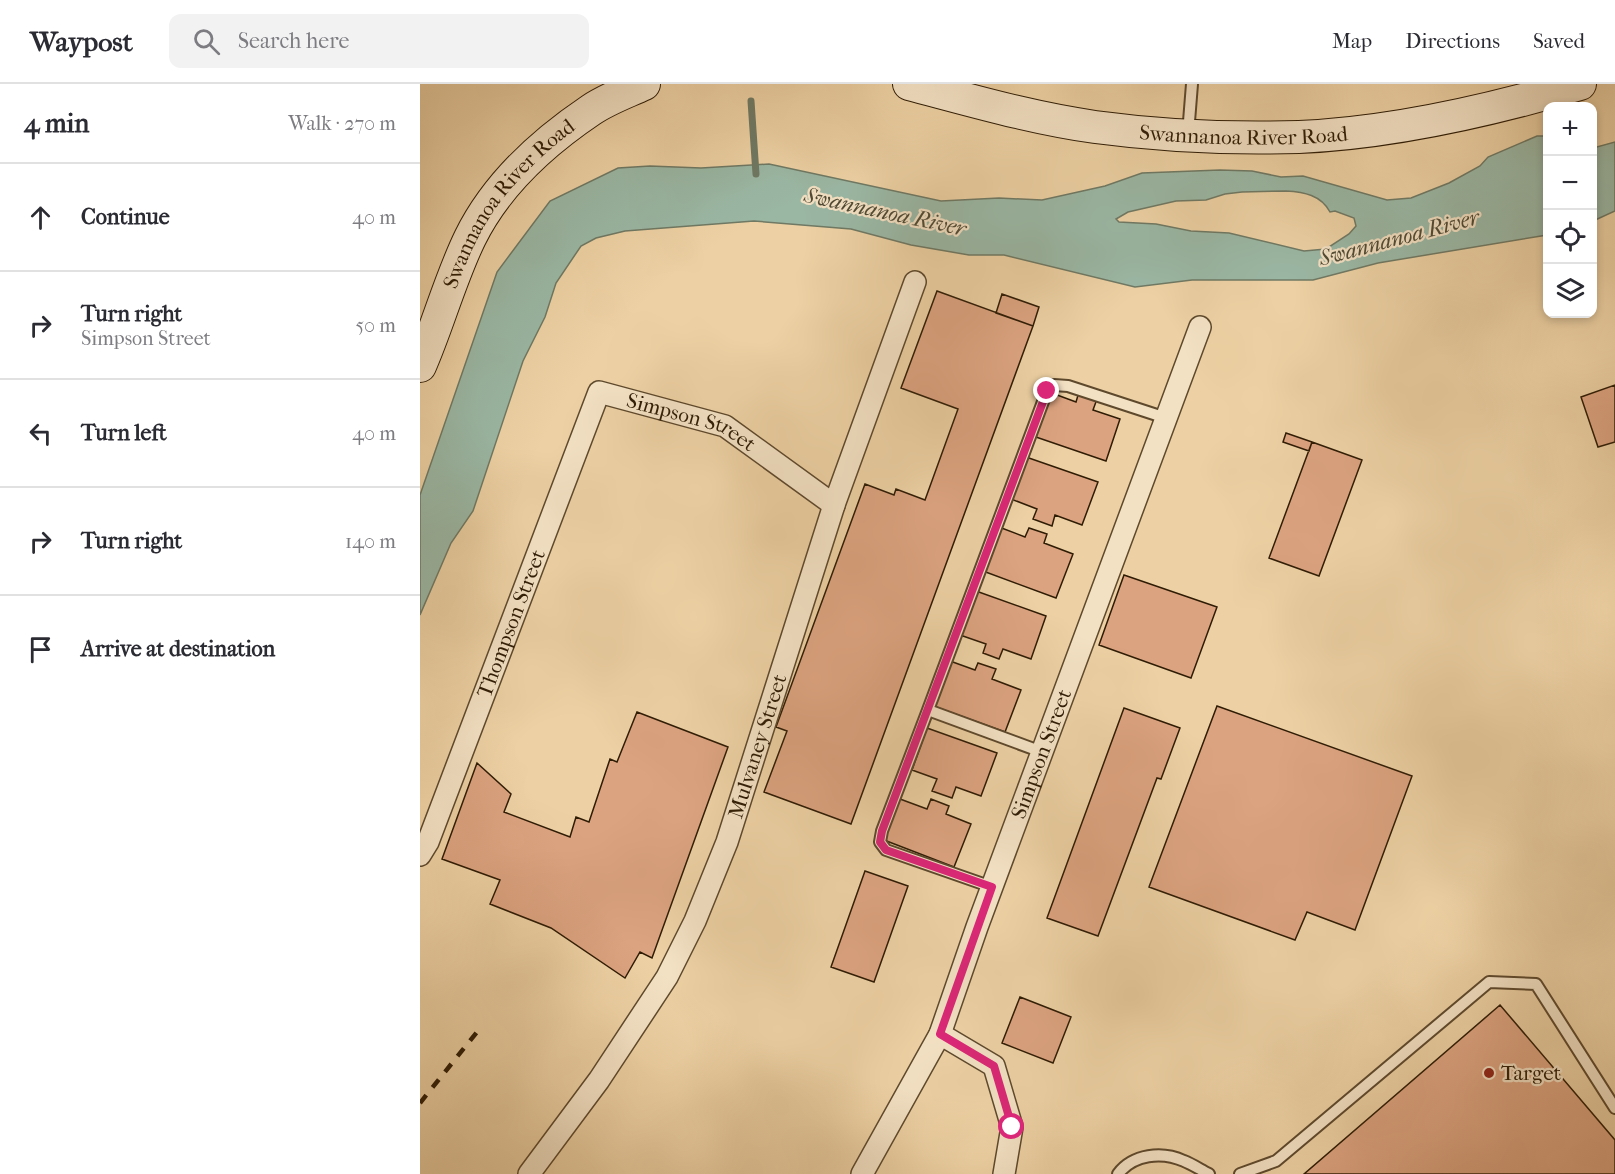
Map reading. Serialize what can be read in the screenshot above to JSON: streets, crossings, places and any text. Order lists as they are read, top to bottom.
{
  "streets": {
    "main road": ["Swannanoa River Road"],
    "street": ["Simpson Street", "Thompson Street", "Mulvaney Street"]
  },
  "crossings": [
    ["Simpson Street", "Thompson Street"],
    ["Simpson Street", "Mulvaney Street"]
  ],
  "water": ["Swannanoa River"],
  "places": ["Target"],
  "page": {
    "header": "Waypost",
    "search": "Search here",
    "nav": ["Map", "Directions", "Saved"],
    "heading": ["4 min", "Walk · 270 m"],
    "map_buttons": ["+", "−"],
    "list": [
      ["Continue", "40 m"],
      ["Turn right", "Simpson Street", "50 m"],
      ["Turn left", "40 m"],
      ["Turn right", "140 m"],
      "Arrive at destination"
    ]
  }
}
